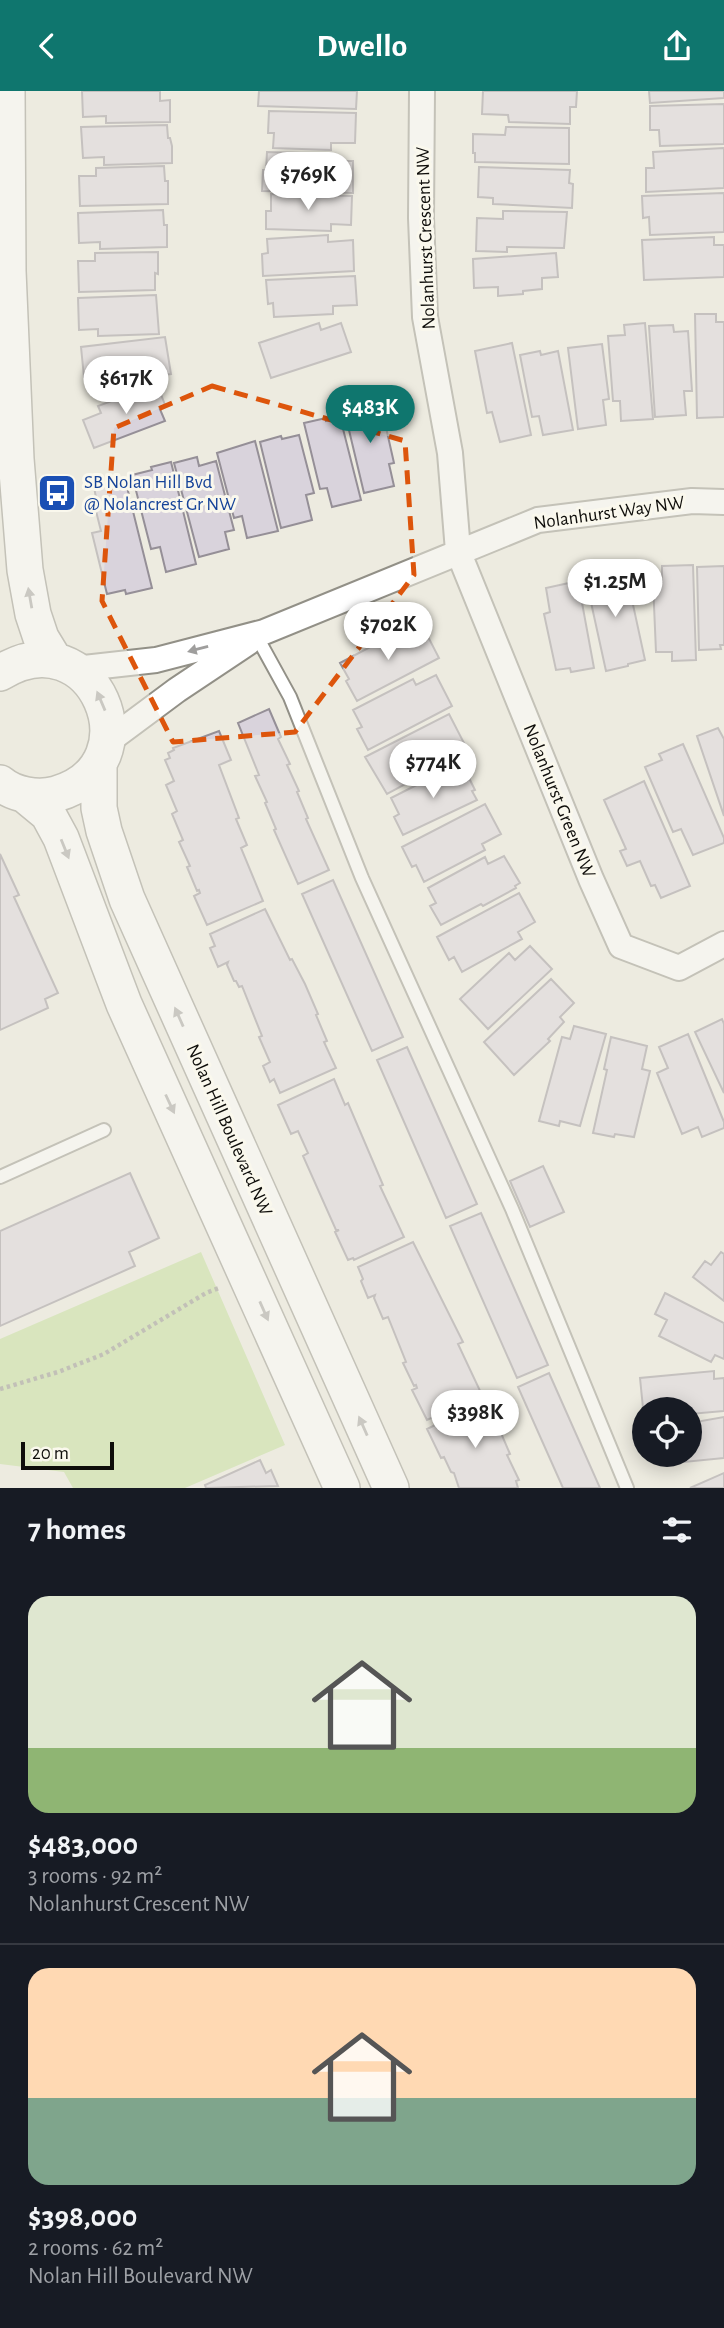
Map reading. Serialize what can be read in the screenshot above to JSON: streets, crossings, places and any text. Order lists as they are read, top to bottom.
{
  "streets": {
    "street": [
      "Nolanhurst Crescent NW",
      "Nolanhurst Way NW",
      "Nolanhurst Green NW",
      "Nolan Hill Boulevard NW"
    ]
  },
  "crossings": [
    ["Nolanhurst Crescent NW", "Nolanhurst Way NW"],
    ["Nolanhurst Crescent NW", "Nolanhurst Green NW"],
    ["Nolanhurst Way NW", "Nolanhurst Green NW"],
    ["Nolanhurst Way NW", "Nolan Hill Boulevard NW"]
  ],
  "places": {
    "bus stop": ["SB Nolan Hill Bvd @ Nolancrest Gr NW"]
  },
  "scale_bar": "20 m",
  "page": {
    "header": "Dwello",
    "price": [
      "$769K",
      "$617K",
      "$483K",
      "$1.25M",
      "$702K",
      "$774K",
      "$398K"
    ],
    "scale": "20 m",
    "heading": "7 homes",
    "list": [
      {
        "name": "$483,000",
        "note": "3 rooms · 92 m² · Nolanhurst Crescent NW"
      },
      {
        "name": "$398,000",
        "note": "2 rooms · 62 m² · Nolan Hill Boulevard NW"
      }
    ]
  }
}
